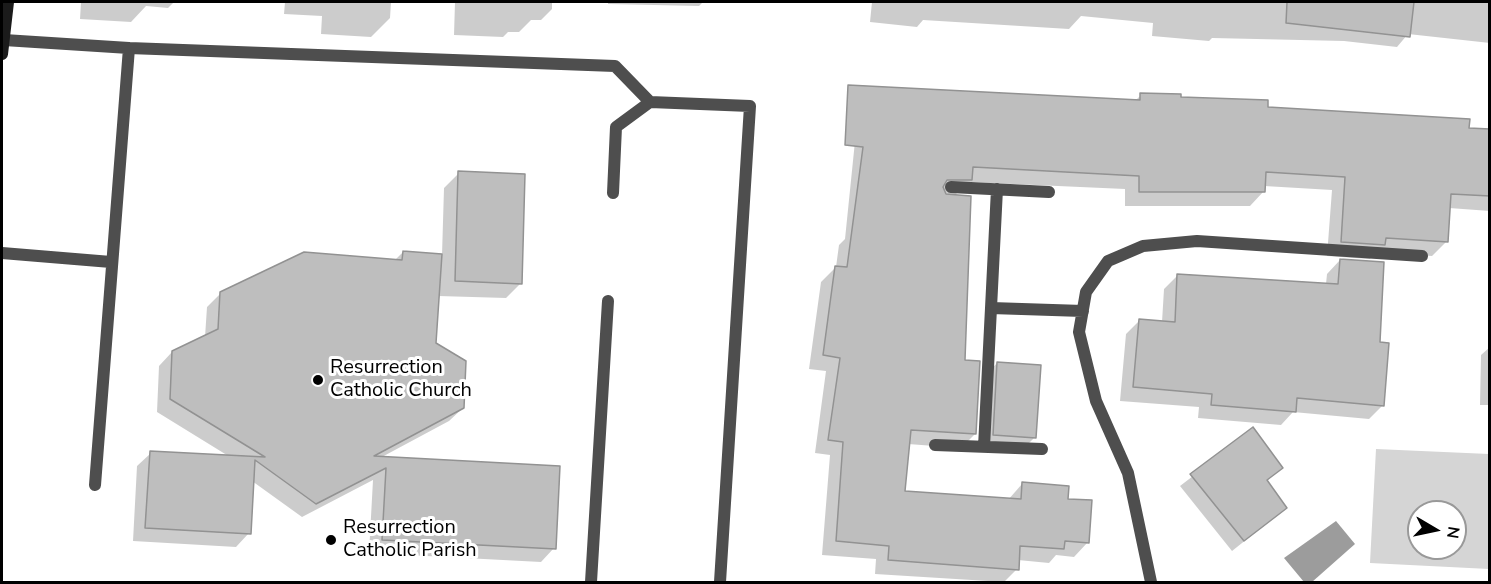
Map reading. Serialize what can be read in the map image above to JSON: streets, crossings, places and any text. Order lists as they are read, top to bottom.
{
  "places": ["Resurrection Catholic Church", "Resurrection Catholic Parish"],
  "north": "right"
}
